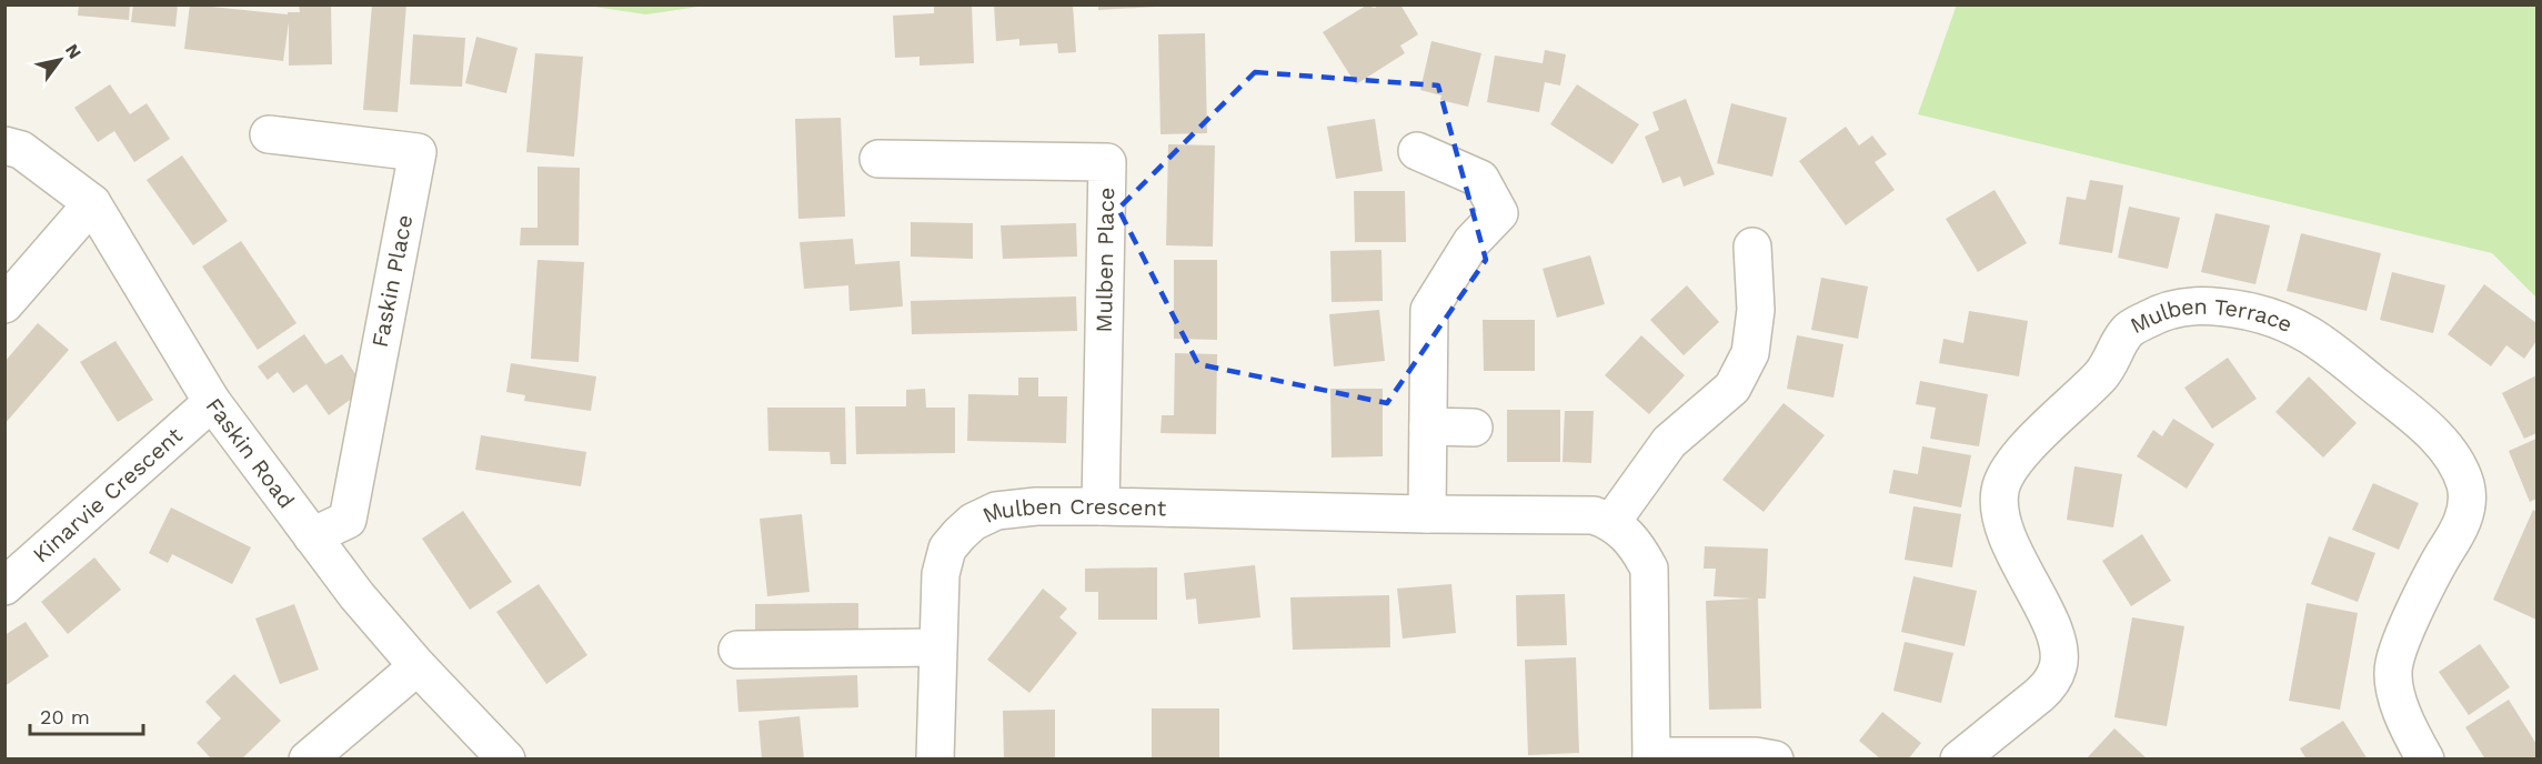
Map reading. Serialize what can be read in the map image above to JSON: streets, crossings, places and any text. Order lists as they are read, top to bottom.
{
  "streets": {
    "street": [
      "Mulben Place",
      "Faskin Place",
      "Mulben Terrace",
      "Faskin Road",
      "Kinarvie Crescent",
      "Mulben Crescent"
    ]
  },
  "crossings": [
    ["Mulben Place", "Mulben Crescent"],
    ["Faskin Place", "Faskin Road"],
    ["Faskin Road", "Kinarvie Crescent"]
  ],
  "scale_bar": "20 m",
  "north": "top right"
}
